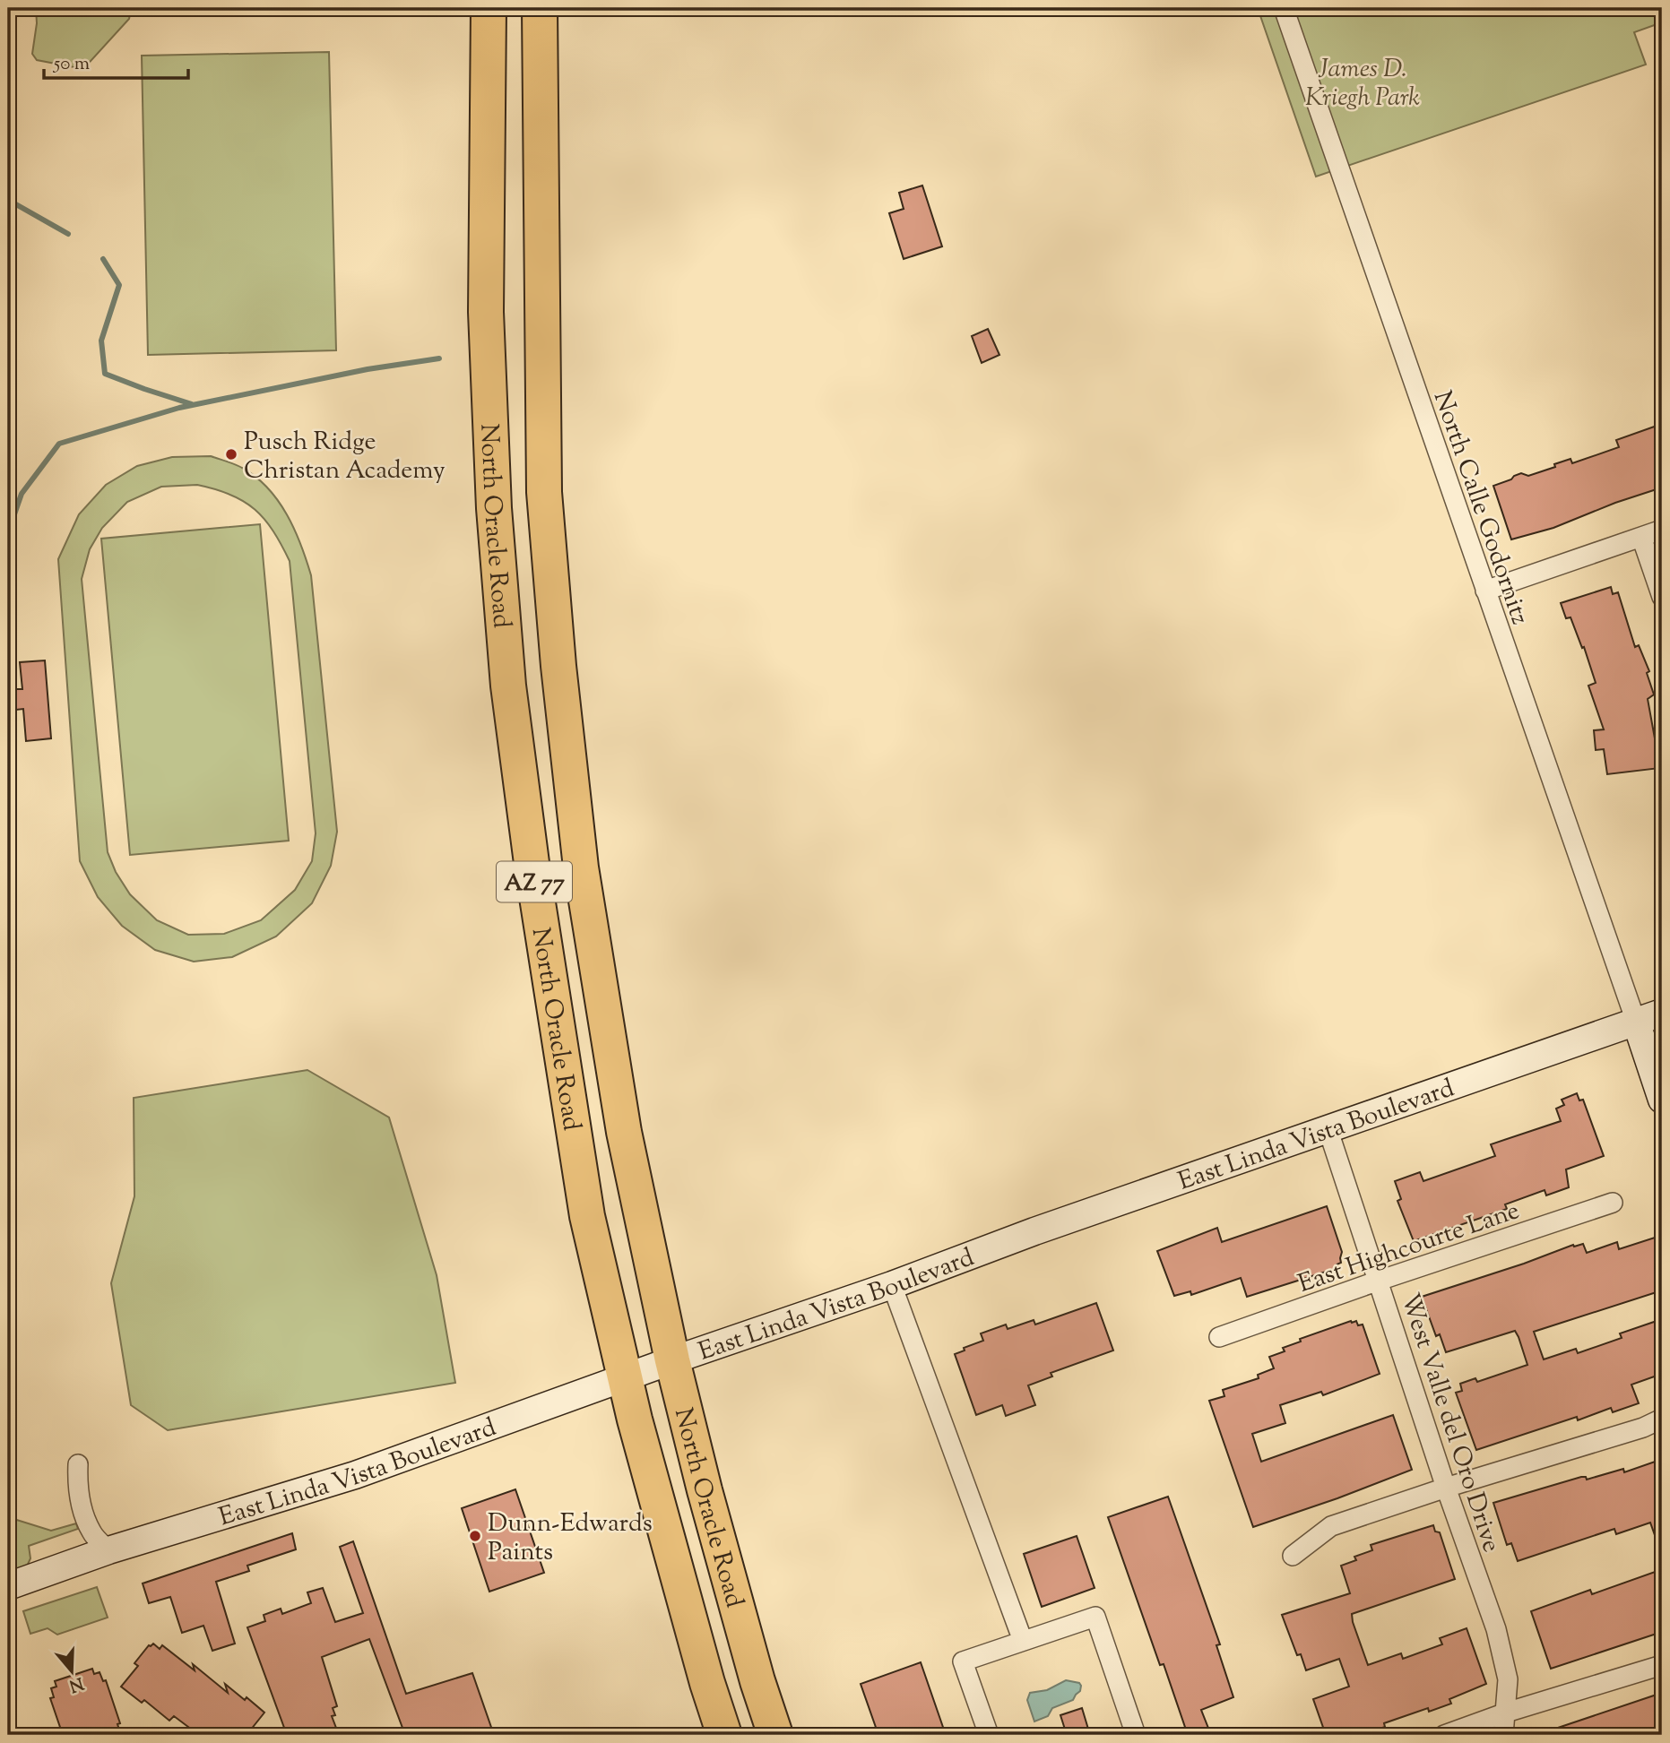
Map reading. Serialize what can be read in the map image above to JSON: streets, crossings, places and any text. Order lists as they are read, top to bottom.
{
  "streets": {
    "highway": ["North Oracle Road", "AZ 77"],
    "street": [
      "North Calle Godornitz",
      "East Linda Vista Boulevard",
      "East Highcourte Lane",
      "West Valle del Oro Drive"
    ]
  },
  "crossings": [
    ["North Calle Godornitz", "East Linda Vista Boulevard"],
    ["North Oracle Road", "East Linda Vista Boulevard"],
    ["East Linda Vista Boulevard", "West Valle del Oro Drive"],
    ["East Highcourte Lane", "West Valle del Oro Drive"]
  ],
  "parks": ["James D. Kriegh Park"],
  "places": ["Pusch Ridge Christan Academy", "Dunn-Edwards Paints"],
  "scale_bar": "50 m",
  "north": "bottom"
}
